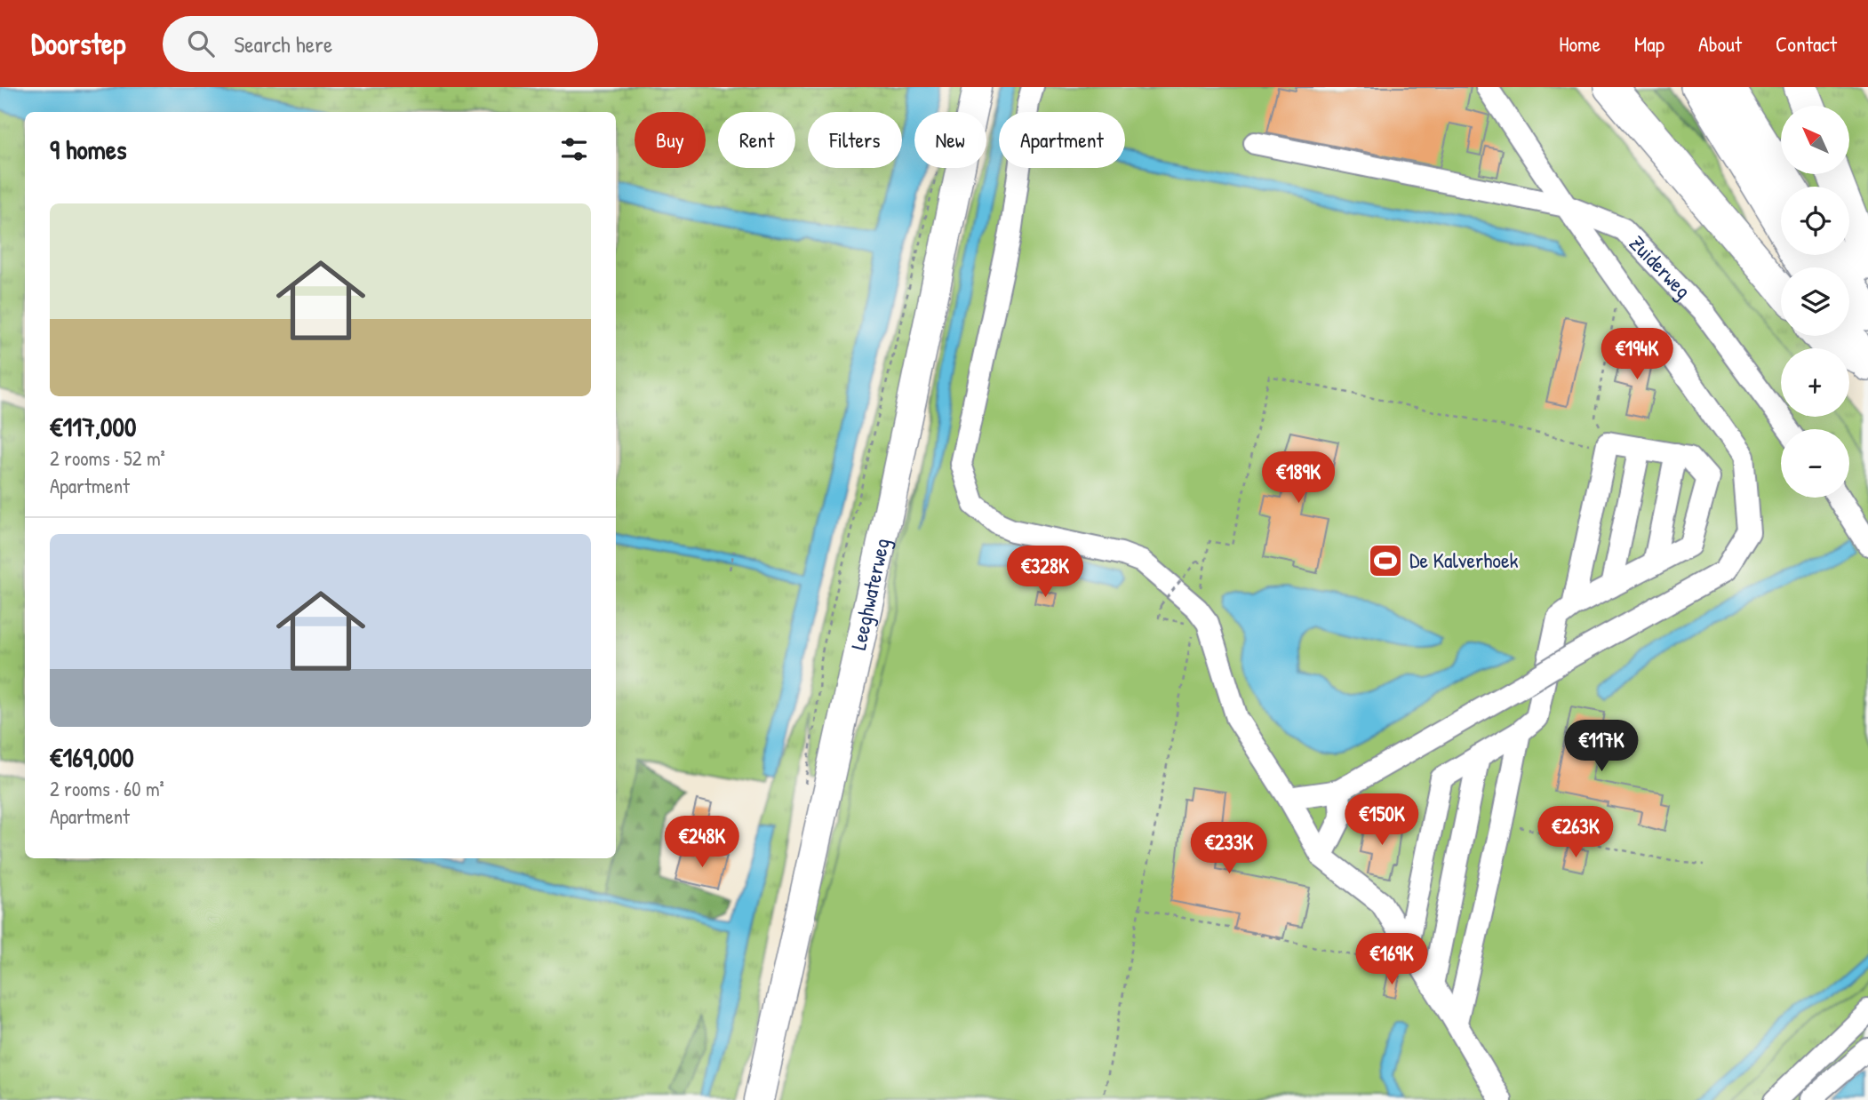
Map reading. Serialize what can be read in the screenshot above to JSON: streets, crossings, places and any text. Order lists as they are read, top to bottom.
{
  "streets": {
    "main road": ["Leeghwaterweg"],
    "street": ["Zuiderweg"]
  },
  "places": {
    "sports": ["De Kalverhoek"]
  },
  "north": "top left",
  "page": {
    "header": "Doorstep",
    "search": "Search here",
    "nav": [
      "Home",
      "Map",
      "About",
      "Contact"
    ],
    "map_buttons": ["+", "−"],
    "chip": [
      "Buy",
      "Rent",
      "Filters",
      "New",
      "Apartment"
    ],
    "heading": "9 homes",
    "list": [
      {
        "name": "€117,000",
        "note": "2 rooms · 52 m² · Apartment"
      },
      {
        "name": "€169,000",
        "note": "2 rooms · 60 m² · Apartment"
      }
    ],
    "price": [
      "€194K",
      "€189K",
      "€328K",
      "€117K",
      "€150K",
      "€263K",
      "€248K",
      "€233K",
      "€169K"
    ]
  }
}
